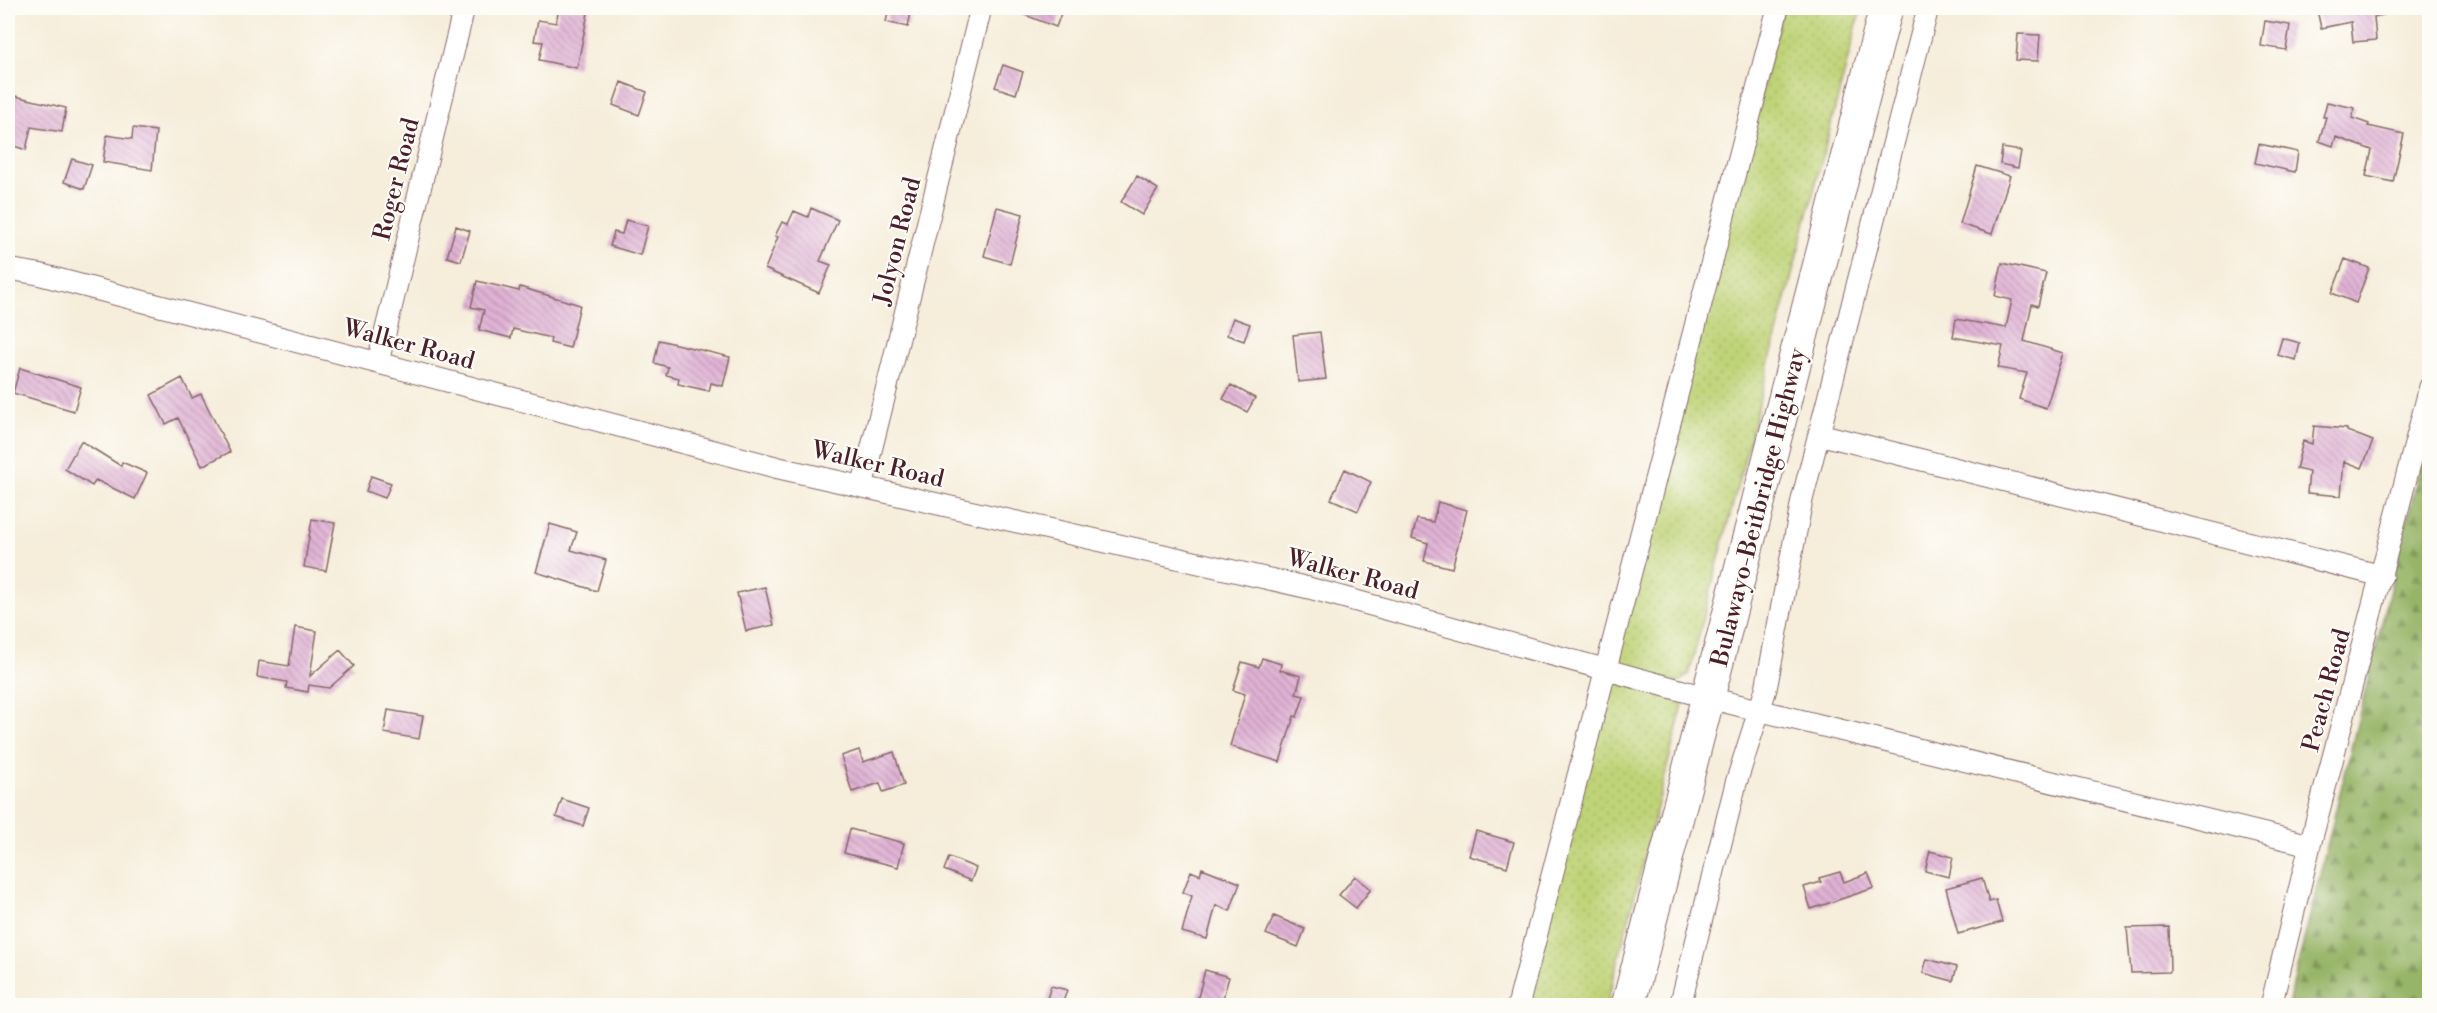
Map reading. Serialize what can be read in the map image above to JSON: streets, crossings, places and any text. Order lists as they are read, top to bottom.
{
  "streets": {
    "highway": ["Bulawayo-Beitbridge Highway"],
    "street": [
      "Roger Road",
      "Jolyon Road",
      "Walker Road",
      "Peach Road"
    ]
  },
  "crossings": [
    ["Roger Road", "Walker Road"],
    ["Jolyon Road", "Walker Road"],
    ["Walker Road", "Bulawayo-Beitbridge Highway"],
    ["Walker Road", "Peach Road"]
  ]
}
